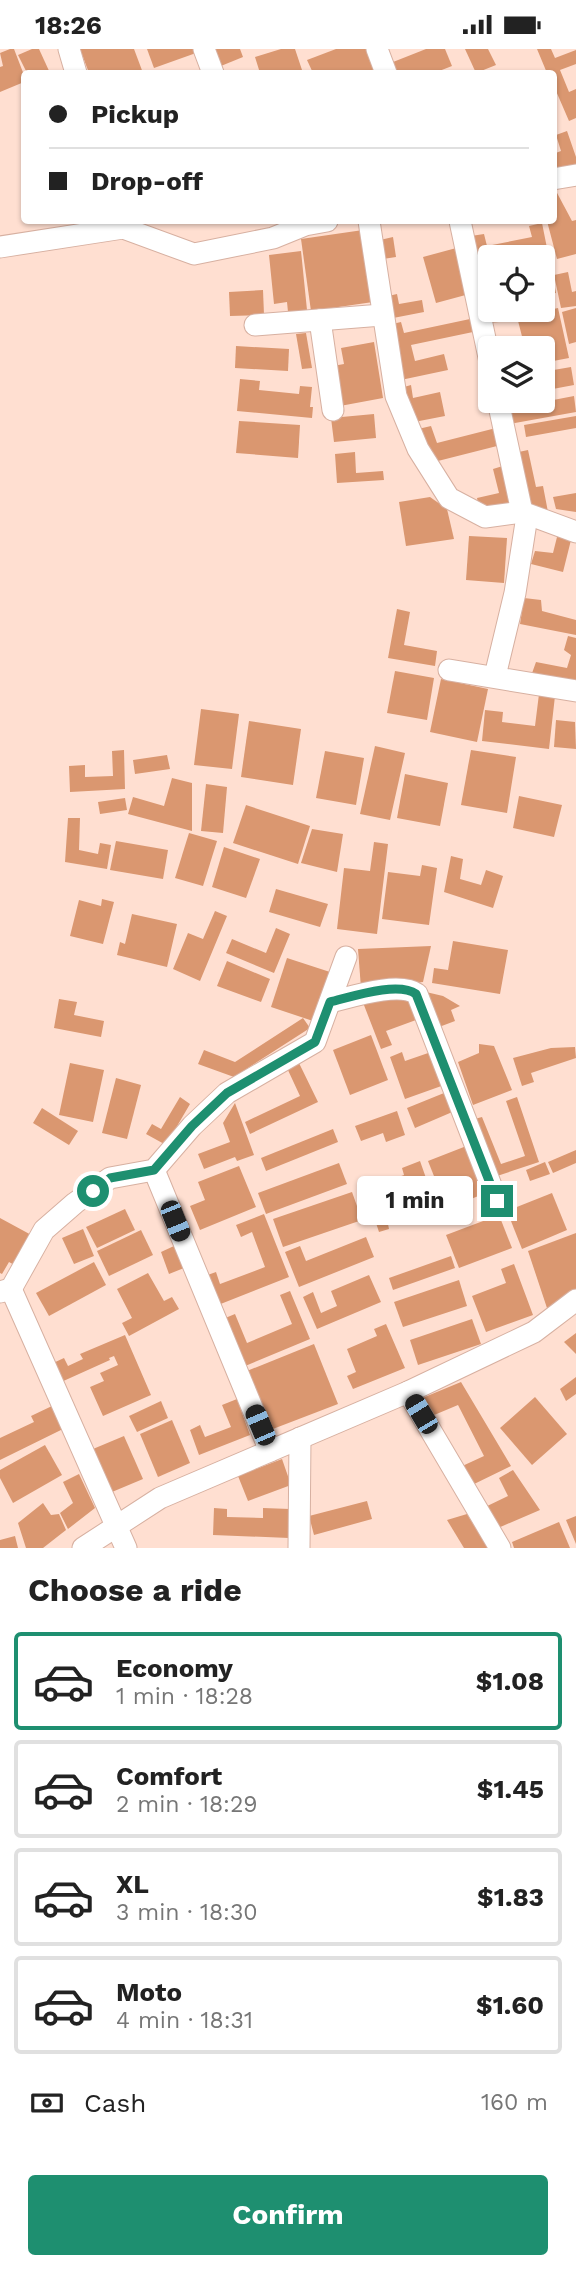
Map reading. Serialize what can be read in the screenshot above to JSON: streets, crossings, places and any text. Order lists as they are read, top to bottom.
{
  "page": {
    "status": "18:26",
    "banner": ["Pickup", "Drop-off"],
    "bubble": "1 min",
    "heading": "Choose a ride",
    "list": [
      {
        "name": "Economy",
        "note": "1 min · 18:28",
        "value": "$1.08"
      },
      {
        "name": "Comfort",
        "note": "2 min · 18:29",
        "value": "$1.45"
      },
      {
        "name": "XL",
        "note": "3 min · 18:30",
        "value": "$1.83"
      },
      {
        "name": "Moto",
        "note": "4 min · 18:31",
        "value": "$1.60"
      }
    ],
    "pay": ["Cash", "160 m"],
    "buttons": "Confirm"
  }
}
